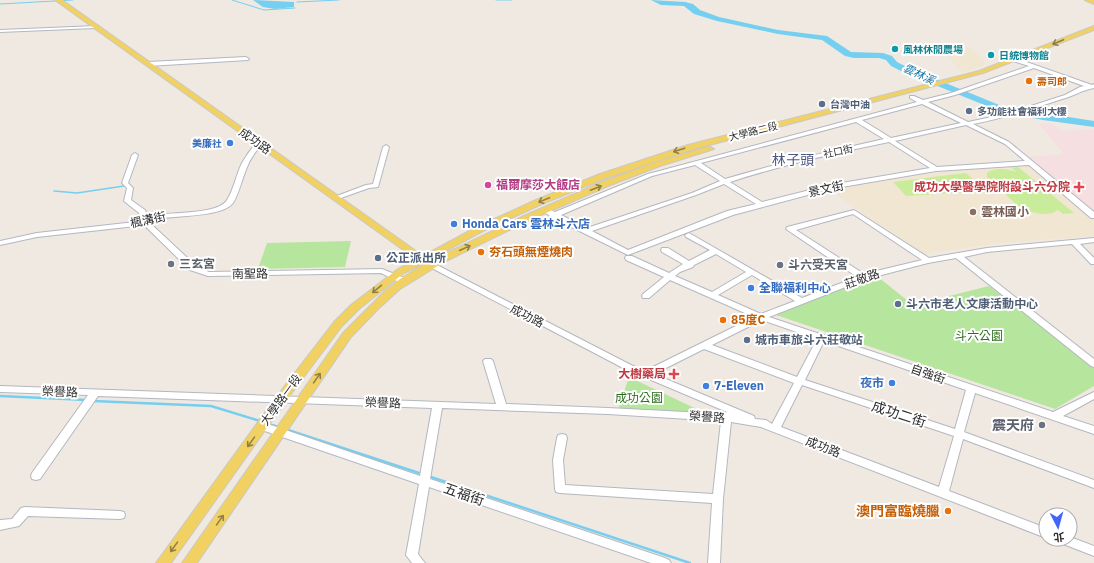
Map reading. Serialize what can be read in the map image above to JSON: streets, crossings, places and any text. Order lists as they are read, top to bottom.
{
  "streets": {
    "main road": ["大學路二段", "成功路", "大學路一段"],
    "street": [
      "社口街",
      "景文街",
      "楓溝街",
      "南聖路",
      "莊敬路",
      "自強街",
      "榮譽路",
      "成功二街",
      "五福街"
    ]
  },
  "crossings": [
    ["大學路二段", "成功路"],
    ["大學路二段", "自強街"],
    ["大學路二段", "大學路一段"],
    ["成功路", "楓溝街"],
    ["成功路", "莊敬路"],
    ["成功路", "榮譽路"],
    ["成功路", "大學路一段"],
    ["社口街", "自強街"],
    ["景文街", "自強街"],
    ["楓溝街", "南聖路"],
    ["南聖路", "大學路一段"],
    ["莊敬路", "自強街"],
    ["莊敬路", "成功二街"],
    ["榮譽路", "大學路一段"],
    ["大學路一段", "五福街"]
  ],
  "districts": ["林子頭"],
  "water": ["雲林溪"],
  "parks": ["斗六公園", "成功公園"],
  "places": {
    "other": [
      "風林休閒農場",
      "日統博物館",
      "壽司郎",
      "台灣中油",
      "多功能社會福利大樓",
      "美廉社",
      "福爾摩莎大飯店",
      "雲林國小",
      "Honda Cars 雲林斗六店",
      "夯石頭無煙燒肉",
      "公正派出所",
      "三玄宮",
      "斗六受天宮",
      "全聯福利中心",
      "斗六市老人文康活動中心",
      "85度C",
      "城市車旅斗六莊敬站",
      "夜市",
      "7-Eleven",
      "震天府",
      "澳門富臨燒臘"
    ],
    "health": ["成功大學醫學院附設斗六分院", "大樹藥局"]
  },
  "north": "bottom"
}
